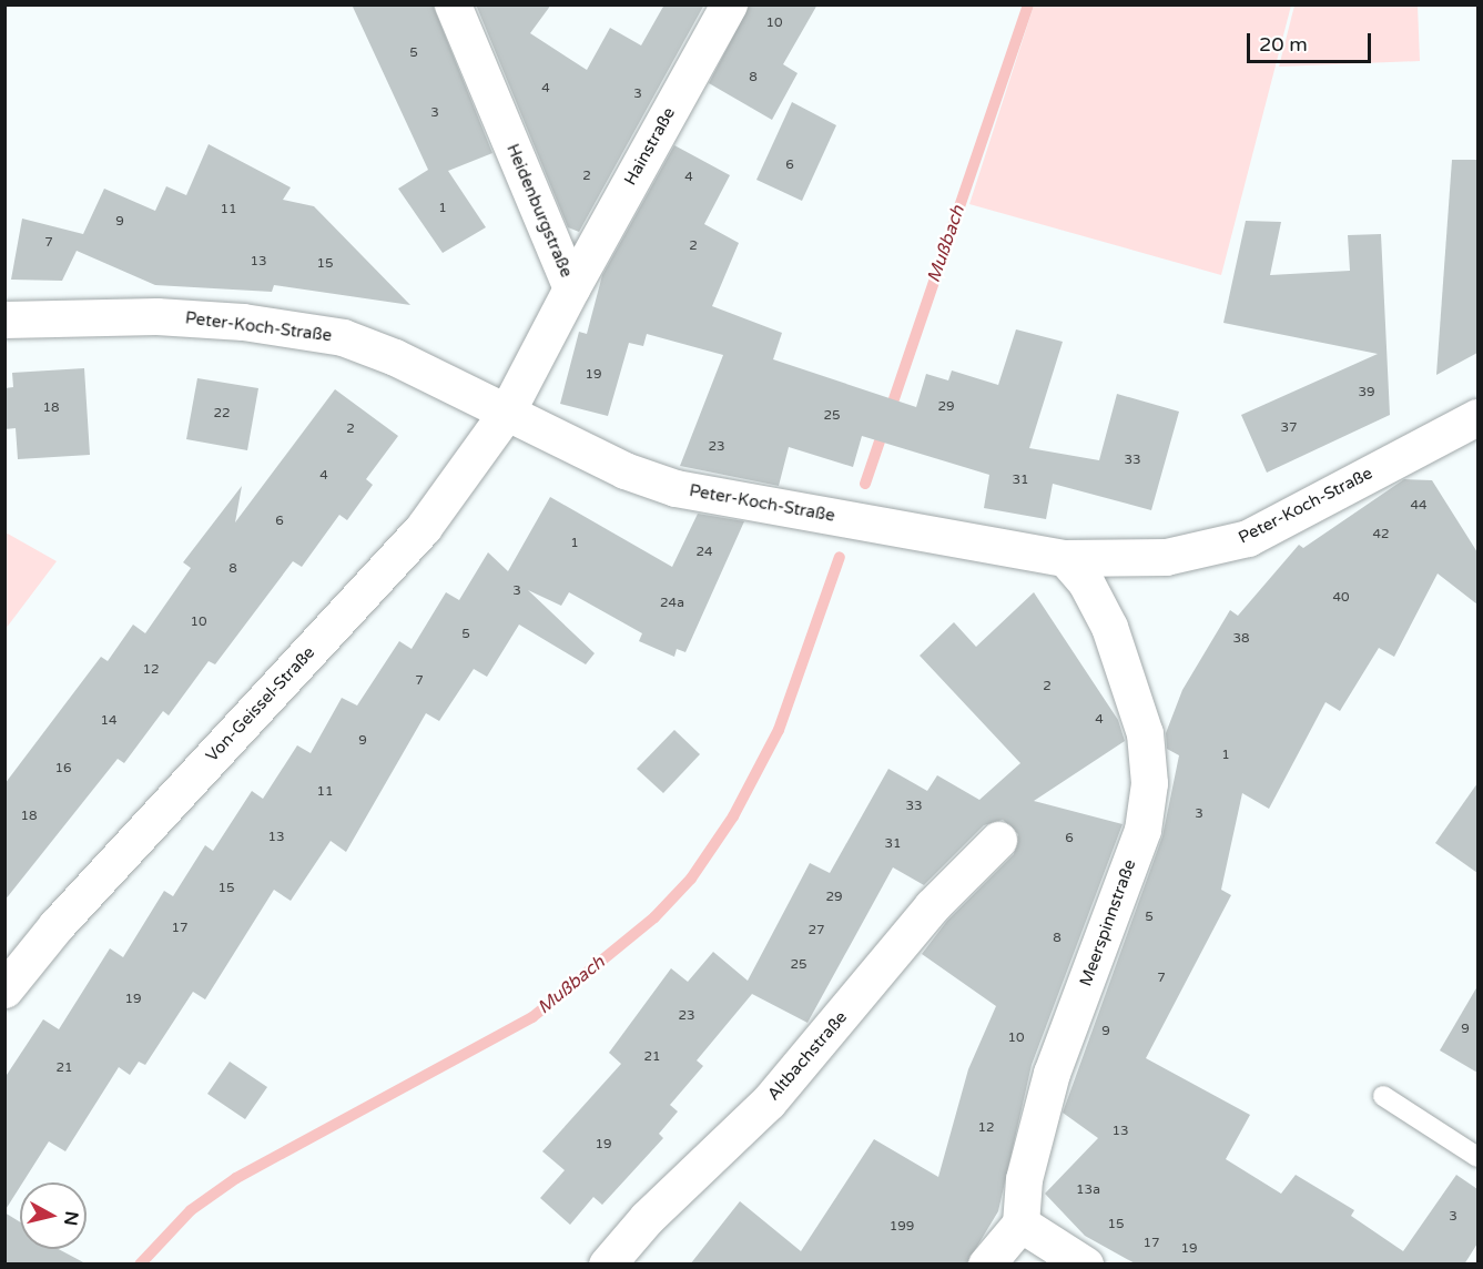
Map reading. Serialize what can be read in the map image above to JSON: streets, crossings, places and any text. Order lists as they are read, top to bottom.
{
  "streets": {
    "street": [
      "Hainstraße",
      "Heidenburgstraße",
      "Peter-Koch-Straße",
      "Von-Geissel-Straße",
      "Meerspinnstraße",
      "Altbachstraße"
    ]
  },
  "crossings": [
    ["Hainstraße", "Heidenburgstraße"],
    ["Heidenburgstraße", "Peter-Koch-Straße"],
    ["Heidenburgstraße", "Von-Geissel-Straße"],
    ["Peter-Koch-Straße", "Von-Geissel-Straße"],
    ["Peter-Koch-Straße", "Meerspinnstraße"]
  ],
  "water": ["Mußbach"],
  "house_numbers": [
    "10",
    "5",
    "8",
    "4",
    "3",
    "3",
    "6",
    "2",
    "4",
    "1",
    "11",
    "9",
    "7",
    "2",
    "13",
    "15",
    "19",
    "39",
    "29",
    "18",
    "22",
    "25",
    "37",
    "2",
    "23",
    "33",
    "4",
    "31",
    "44",
    "6",
    "42",
    "1",
    "24",
    "8",
    "3",
    "40",
    "24a",
    "10",
    "5",
    "38",
    "12",
    "7",
    "2",
    "4",
    "14",
    "9",
    "1",
    "16",
    "11",
    "33",
    "3",
    "18",
    "13",
    "6",
    "31",
    "15",
    "29",
    "5",
    "17",
    "27",
    "8",
    "25",
    "7",
    "19",
    "23",
    "9",
    "9",
    "10",
    "21",
    "21",
    "12",
    "13",
    "19",
    "13a",
    "3",
    "15",
    "199",
    "17",
    "19"
  ],
  "scale_bar": "20 m",
  "north": "right"
}
